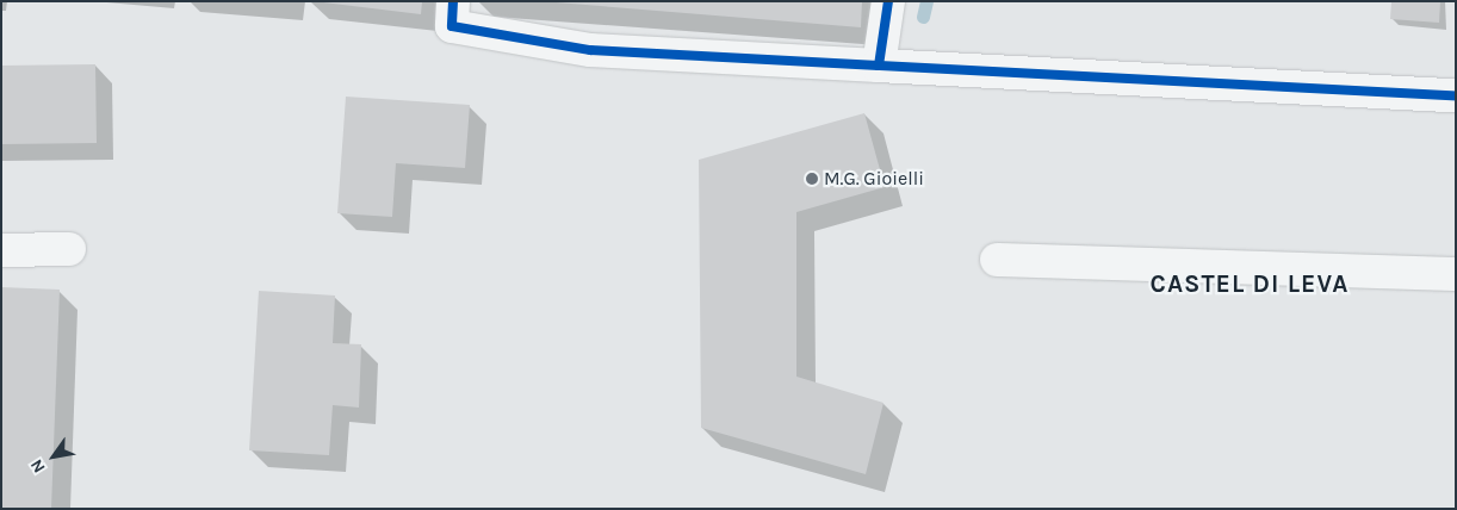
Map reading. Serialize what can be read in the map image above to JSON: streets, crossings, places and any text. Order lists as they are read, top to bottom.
{
  "districts": ["CASTEL DI LEVA"],
  "places": ["M.G. Gioielli"],
  "north": "bottom left"
}
